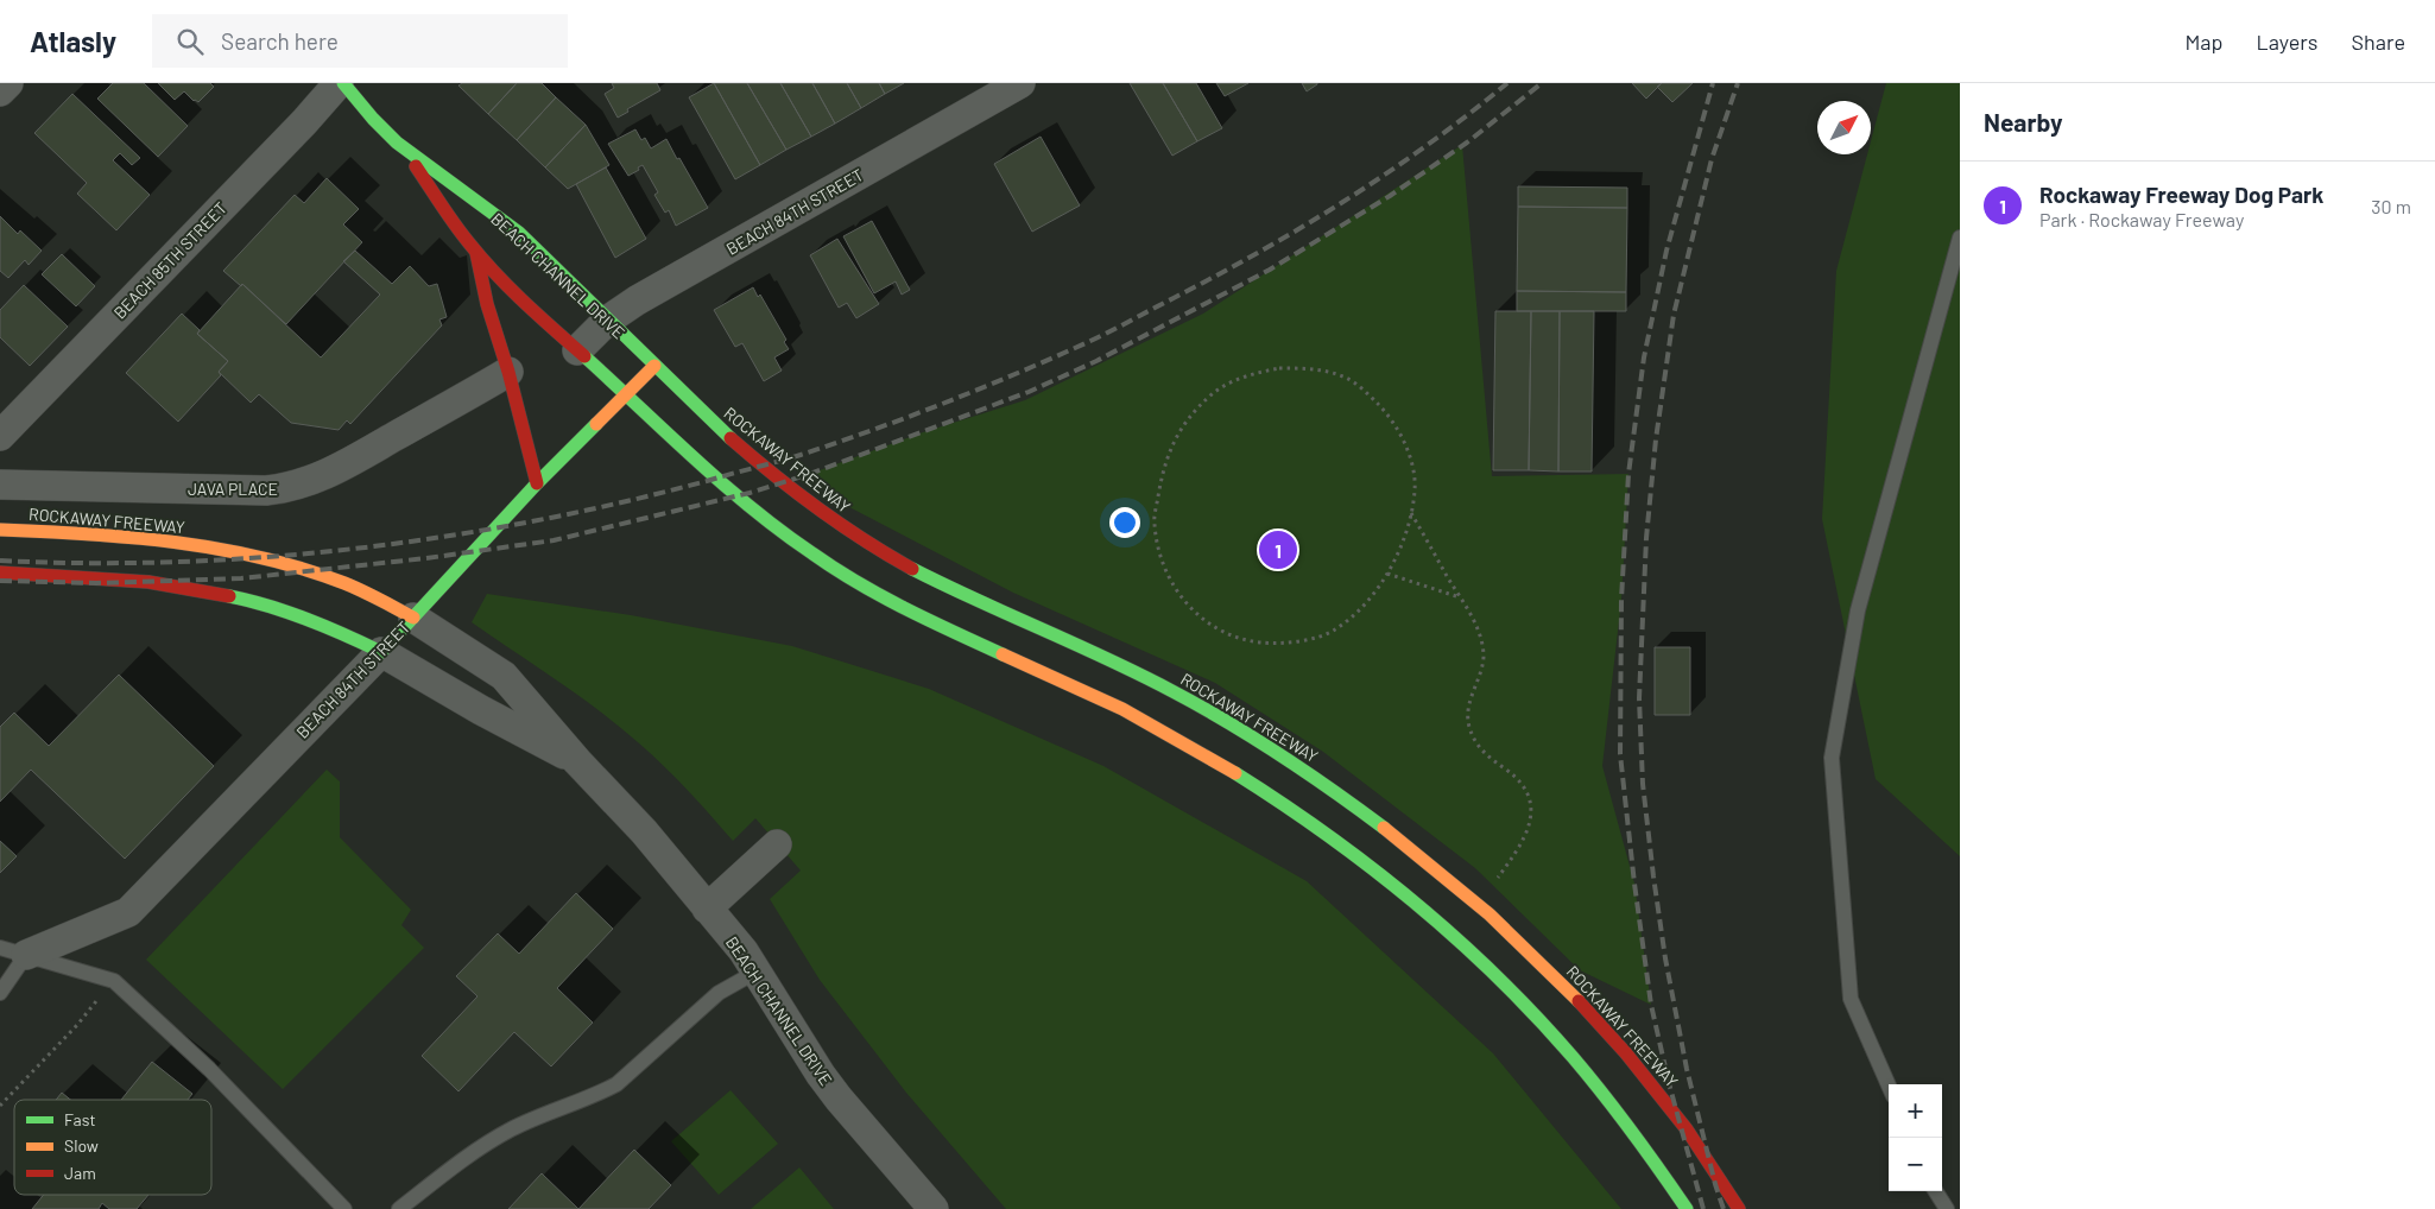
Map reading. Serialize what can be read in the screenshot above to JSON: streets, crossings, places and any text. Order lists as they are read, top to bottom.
{
  "streets": {
    "main road": ["BEACH 84TH STREET", "BEACH CHANNEL DRIVE", "ROCKAWAY FREEWAY"],
    "street": ["BEACH 85TH STREET", "JAVA PLACE"]
  },
  "crossings": [
    ["BEACH 84TH STREET", "BEACH CHANNEL DRIVE"],
    ["BEACH 84TH STREET", "ROCKAWAY FREEWAY"],
    ["BEACH CHANNEL DRIVE", "ROCKAWAY FREEWAY"]
  ],
  "legend": ["Fast", "Slow", "Jam"],
  "north": "top right",
  "page": {
    "header": "Atlasly",
    "search": "Search here",
    "nav": ["Map", "Layers", "Share"],
    "heading": "Nearby",
    "list": [
      {
        "mark": "1",
        "name": "Rockaway Freeway Dog Park",
        "note": "Park · Rockaway Freeway",
        "value": "30 m"
      }
    ],
    "pins": "1",
    "map_buttons": ["+", "−"]
  }
}
